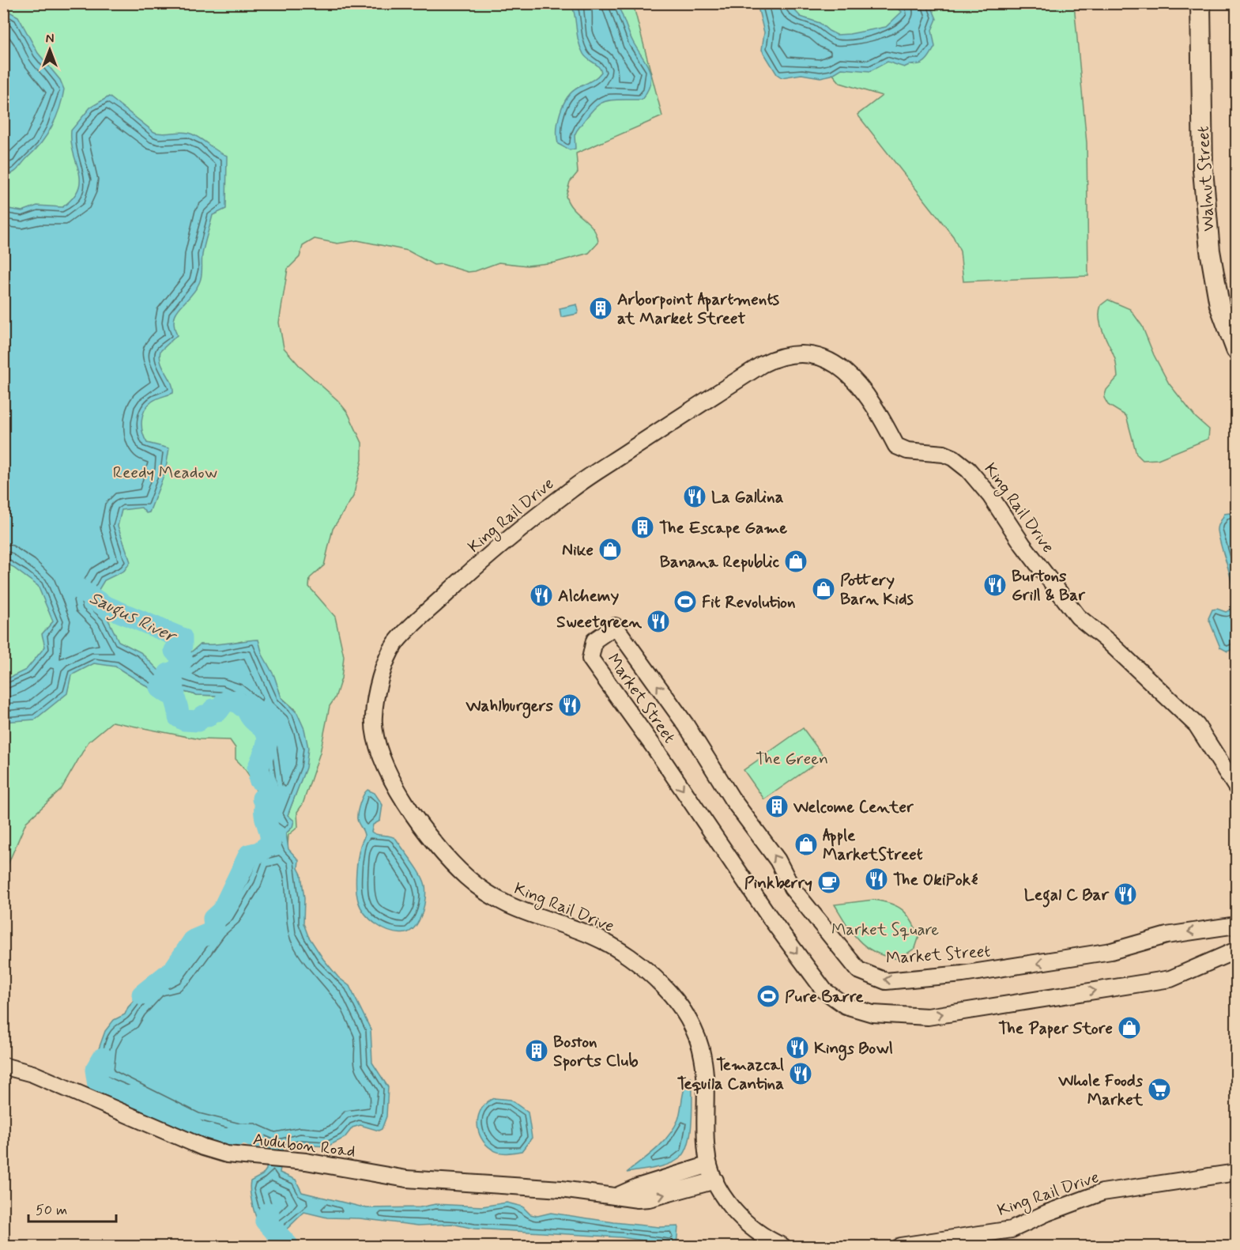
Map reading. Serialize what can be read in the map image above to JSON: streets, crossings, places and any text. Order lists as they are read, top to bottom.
{
  "streets": {
    "main road": ["Walnut Street"],
    "street": ["King Rail Drive", "Market Street", "Audubon Road"]
  },
  "crossings": [
    ["King Rail Drive", "Audubon Road"]
  ],
  "water": ["Saugus River"],
  "parks": ["Reedy Meadow", "The Green", "Market Square"],
  "places": {
    "building": [
      "Arborpoint Apartments at Market Street",
      "The Escape Game",
      "Welcome Center",
      "Boston Sports Club"
    ],
    "restaurant": [
      "La Gallina",
      "Burtons Grill & Bar",
      "Alchemy",
      "Sweetgreen",
      "Wahlburgers",
      "The OkiPoké",
      "Legal C Bar",
      "Kings Bowl",
      "Temazcal Tequila Cantina"
    ],
    "shop": [
      "Nike",
      "Banana Republic",
      "Pottery Barn Kids",
      "Apple MarketStreet",
      "The Paper Store"
    ],
    "sports": ["Fit Revolution", "Pure Barre"],
    "cafe": ["Pinkberry"],
    "supermarket": ["Whole Foods Market"]
  },
  "scale_bar": "50 m",
  "north": "top"
}
